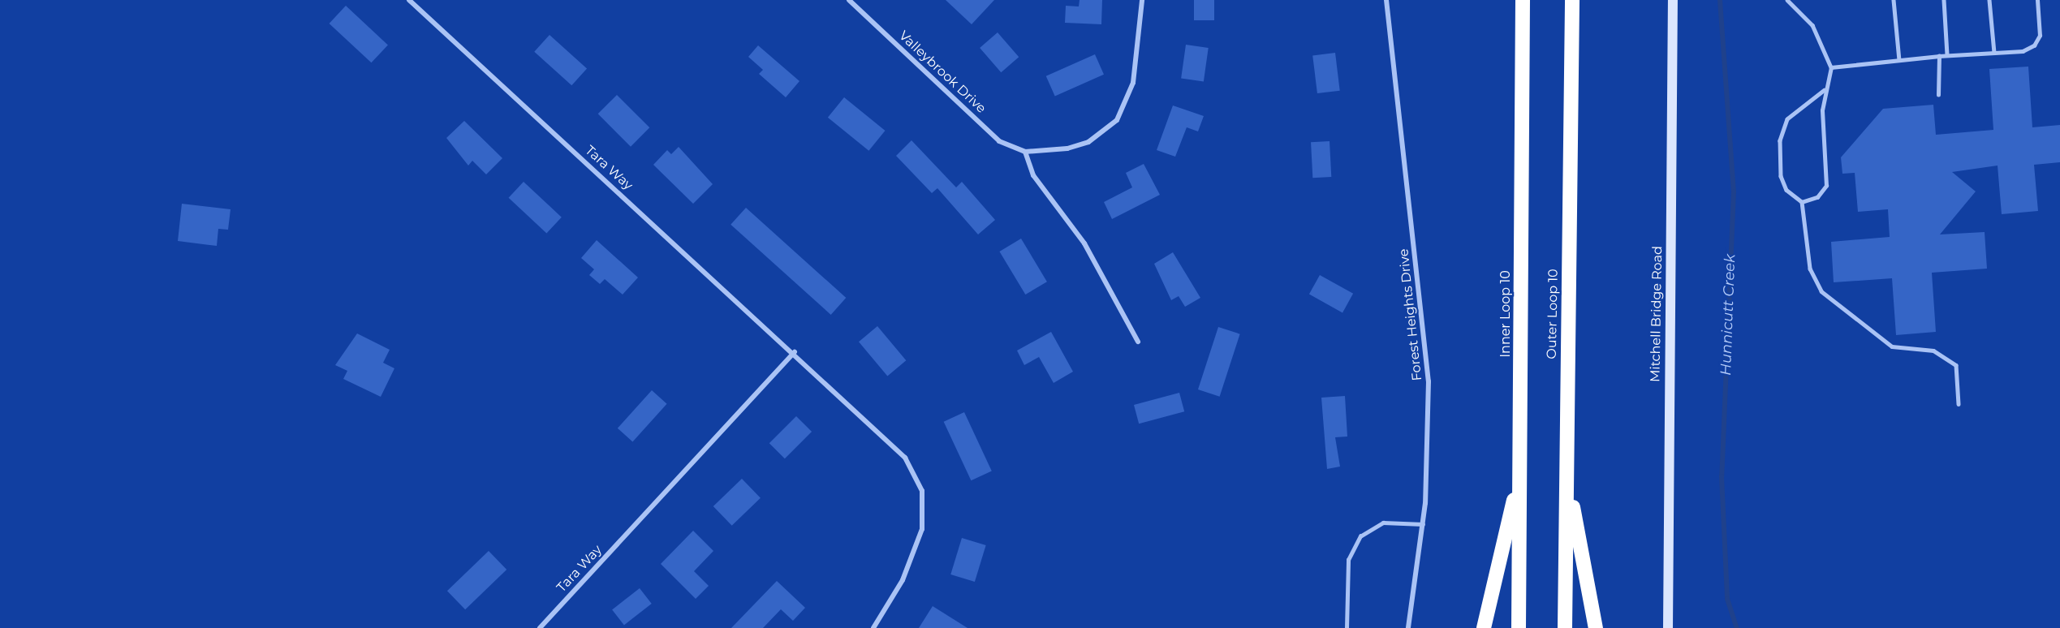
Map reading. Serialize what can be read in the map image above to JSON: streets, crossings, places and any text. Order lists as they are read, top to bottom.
{
  "streets": {
    "highway": ["Inner Loop 10", "Outer Loop 10"],
    "street": [
      "Valleybrook Drive",
      "Tara Way",
      "Mitchell Bridge Road",
      "Forest Heights Drive"
    ]
  },
  "water": ["Hunnicutt Creek"]
}
